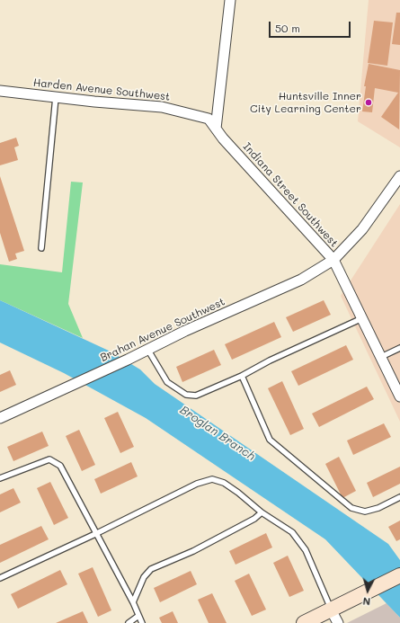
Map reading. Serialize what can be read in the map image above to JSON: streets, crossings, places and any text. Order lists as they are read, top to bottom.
{
  "streets": {
    "street": ["Harden Avenue Southwest", "Indiana Street Southwest", "Brahan Avenue Southwest"]
  },
  "crossings": [
    ["Harden Avenue Southwest", "Indiana Street Southwest"],
    ["Indiana Street Southwest", "Brahan Avenue Southwest"]
  ],
  "water": ["Broglan Branch"],
  "places": ["Huntsville Inner City Learning Center"],
  "scale_bar": "50 m",
  "north": "bottom"
}
